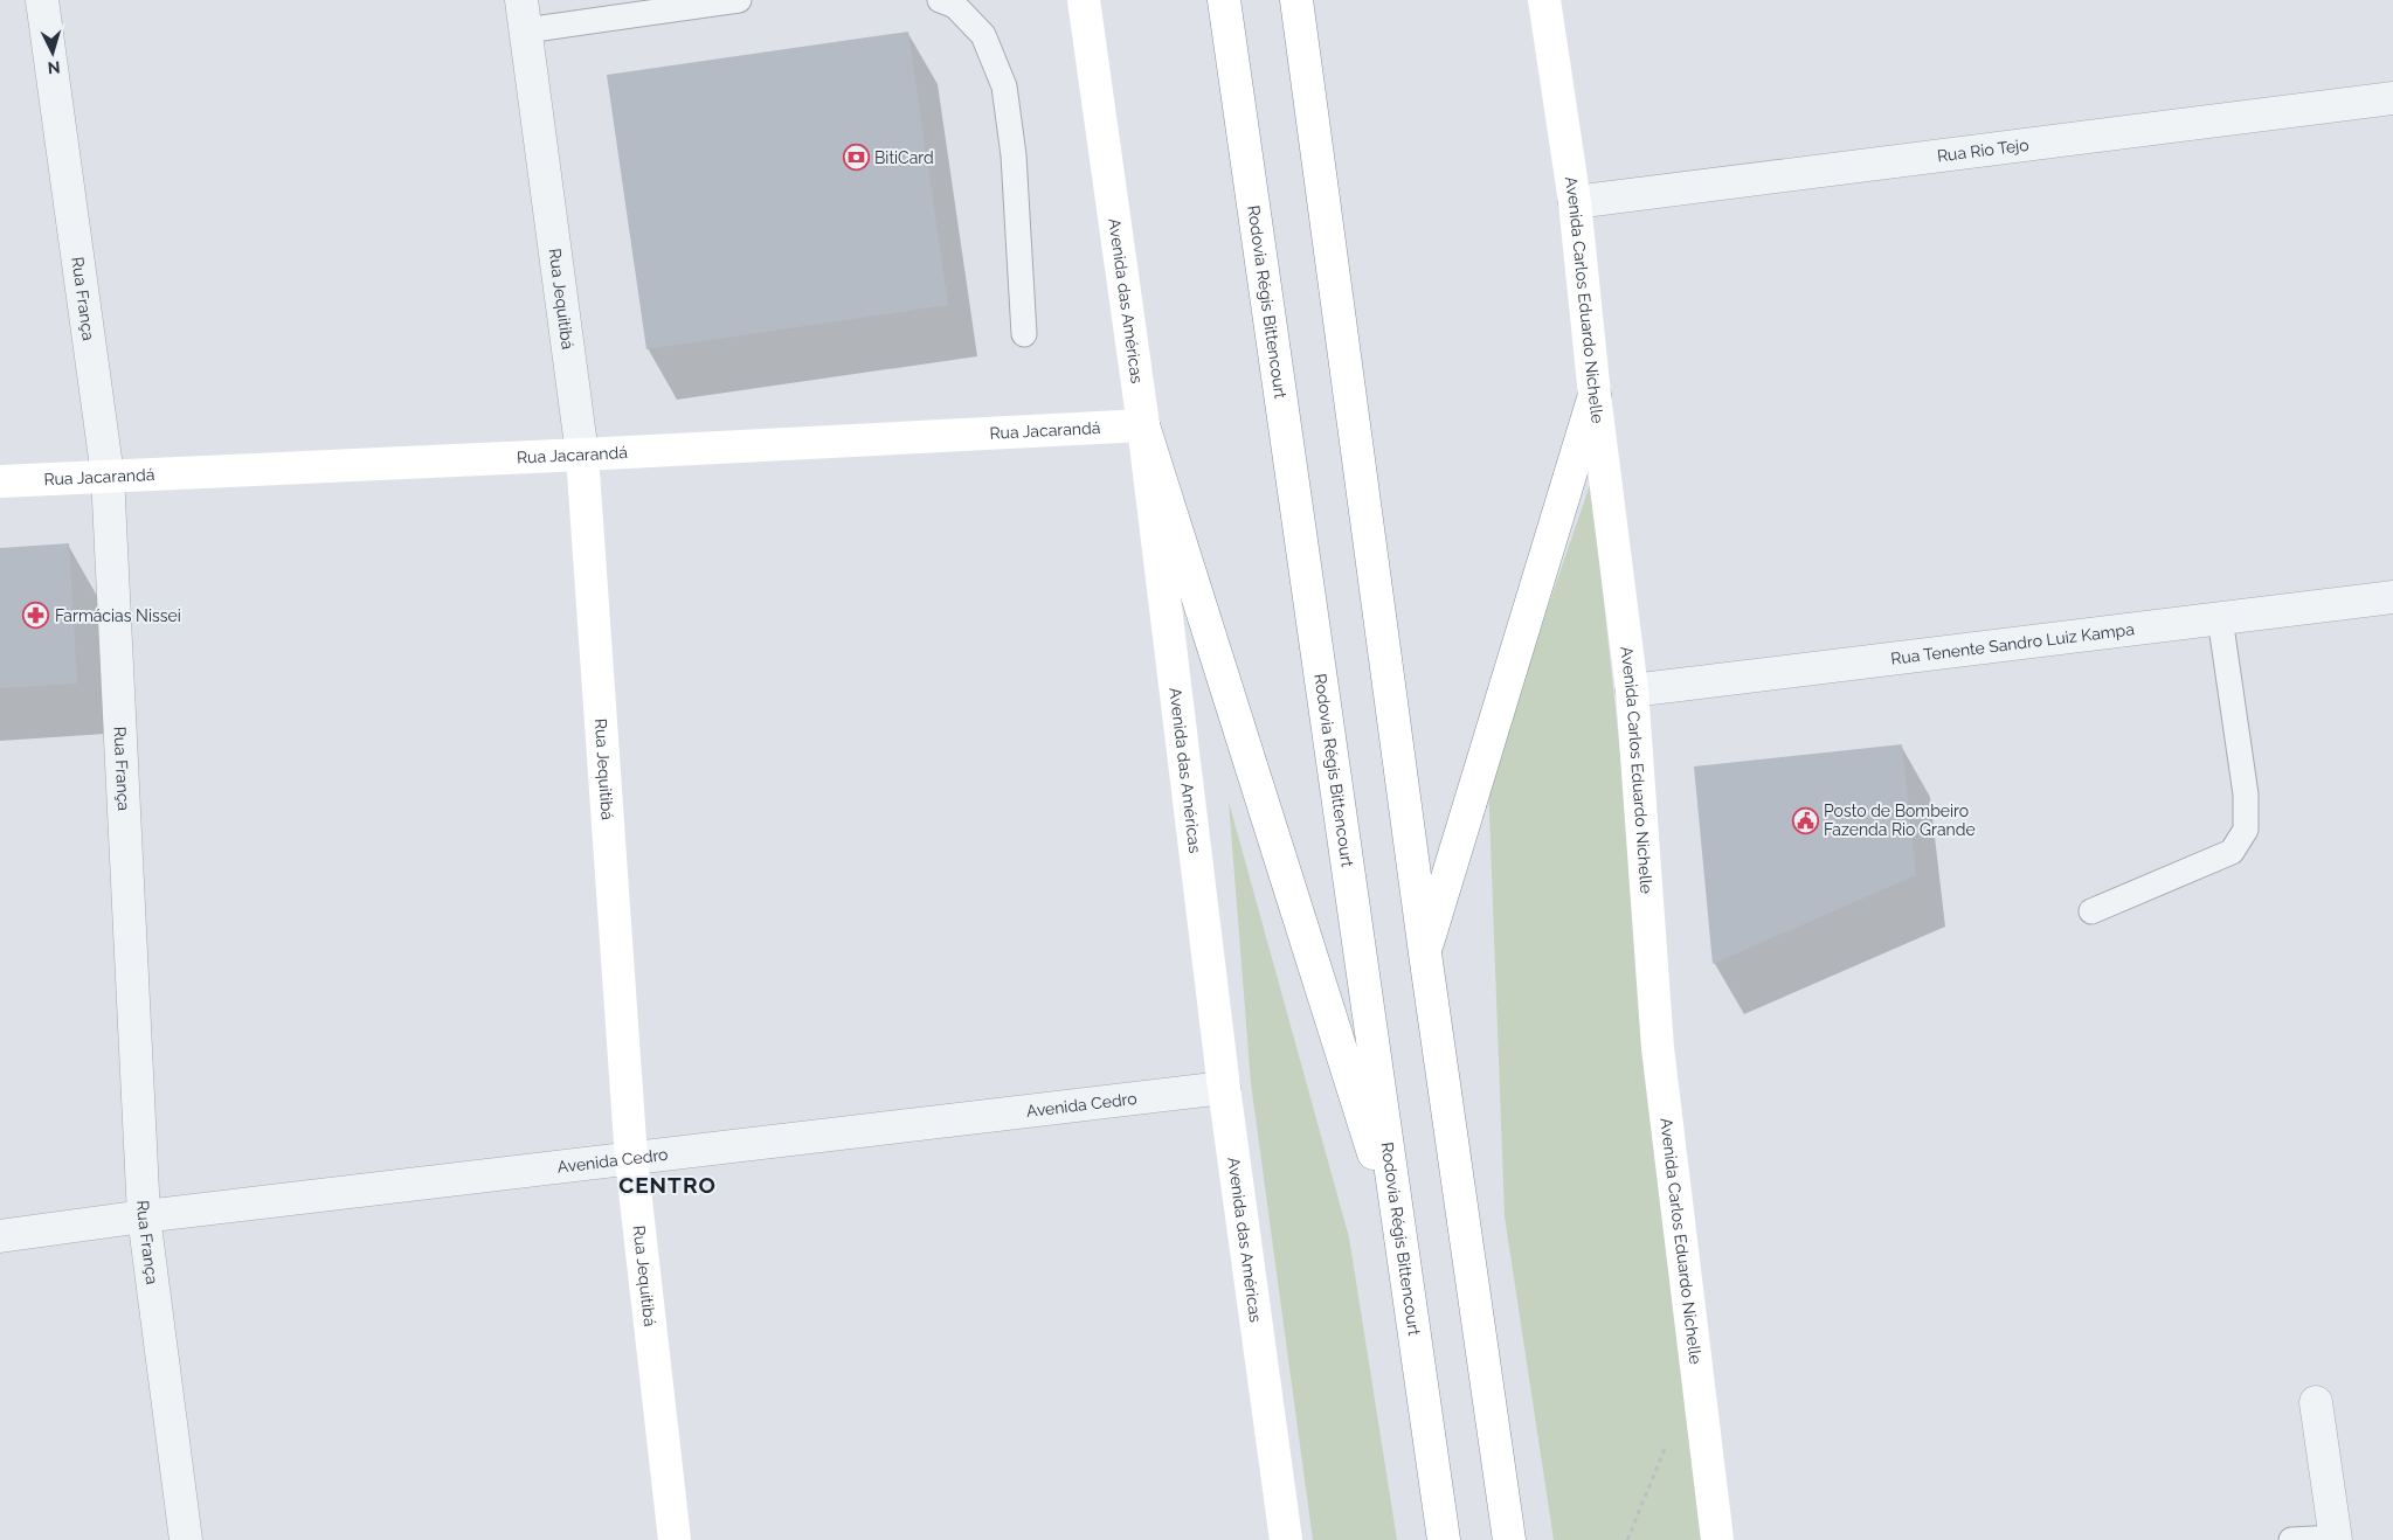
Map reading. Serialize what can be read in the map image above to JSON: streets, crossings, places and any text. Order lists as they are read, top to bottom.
{
  "streets": {
    "main road": [
      "Rua Jequitibá",
      "Avenida Carlos Eduardo Nichelle",
      "Avenida das Américas",
      "Rodovia Régis Bittencourt",
      "Rua Jacarandá"
    ],
    "street": [
      "Rua Rio Tejo",
      "Rua França",
      "Rua Tenente Sandro Luiz Kampa",
      "Avenida Cedro"
    ]
  },
  "crossings": [
    ["Rua Rio Tejo", "Avenida Carlos Eduardo Nichelle"],
    ["Rua França", "Rua Jacarandá"],
    ["Rua França", "Avenida Cedro"],
    ["Rua Jequitibá", "Rua Jacarandá"],
    ["Rua Jequitibá", "Avenida Cedro"],
    ["Avenida Carlos Eduardo Nichelle", "Rua Tenente Sandro Luiz Kampa"],
    ["Avenida das Américas", "Rua Jacarandá"],
    ["Avenida das Américas", "Avenida Cedro"]
  ],
  "districts": ["CENTRO"],
  "places": {
    "bank": ["BitiCard"],
    "pharmacy": ["Farmácias Nissei"],
    "public building": ["Posto de Bombeiro Fazenda Rio Grande"]
  },
  "north": "bottom"
}
